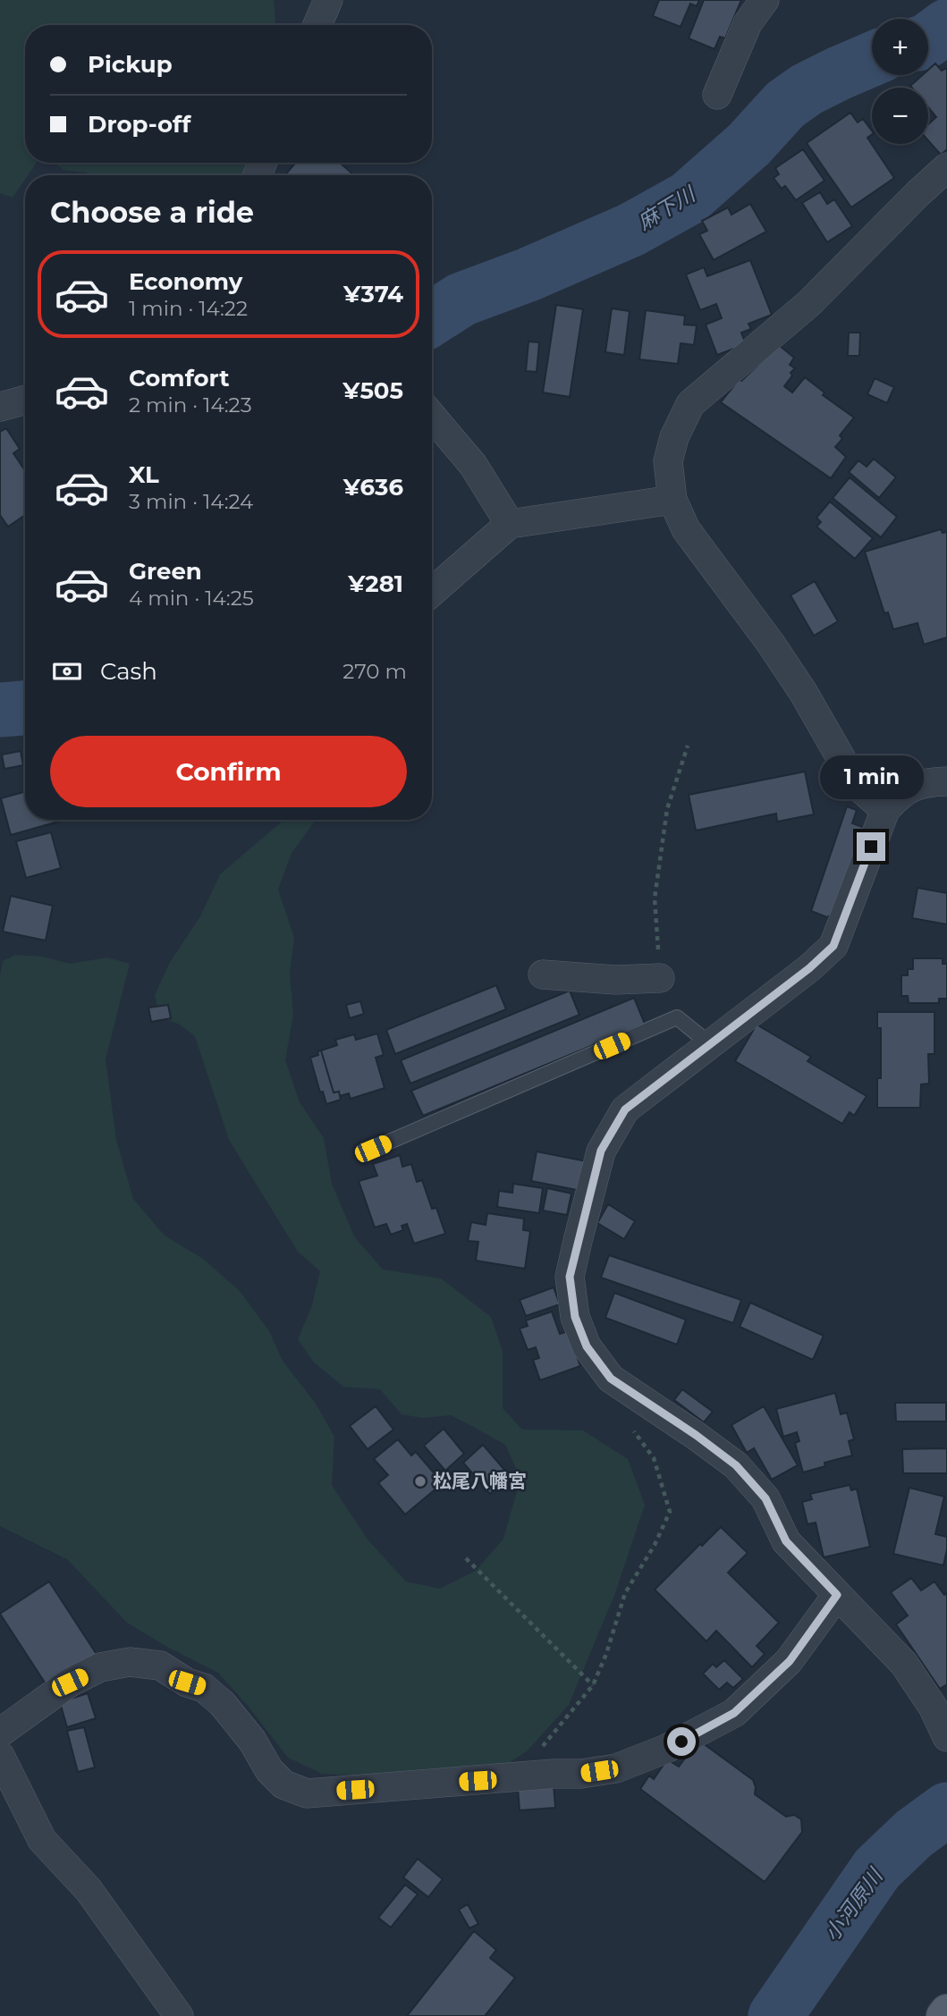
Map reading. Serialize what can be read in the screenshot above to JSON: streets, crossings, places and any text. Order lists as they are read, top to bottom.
{
  "water": ["麻下川", "小河原川"],
  "places": ["松尾八幡宮"],
  "page": {
    "map_buttons": ["+", "−"],
    "banner": ["Pickup", "Drop-off"],
    "heading": "Choose a ride",
    "list": [
      {
        "name": "Economy",
        "note": "1 min · 14:22",
        "value": "¥374"
      },
      {
        "name": "Comfort",
        "note": "2 min · 14:23",
        "value": "¥505"
      },
      {
        "name": "XL",
        "note": "3 min · 14:24",
        "value": "¥636"
      },
      {
        "name": "Green",
        "note": "4 min · 14:25",
        "value": "¥281"
      }
    ],
    "pay": ["Cash", "270 m"],
    "buttons": "Confirm",
    "bubble": "1 min"
  }
}
